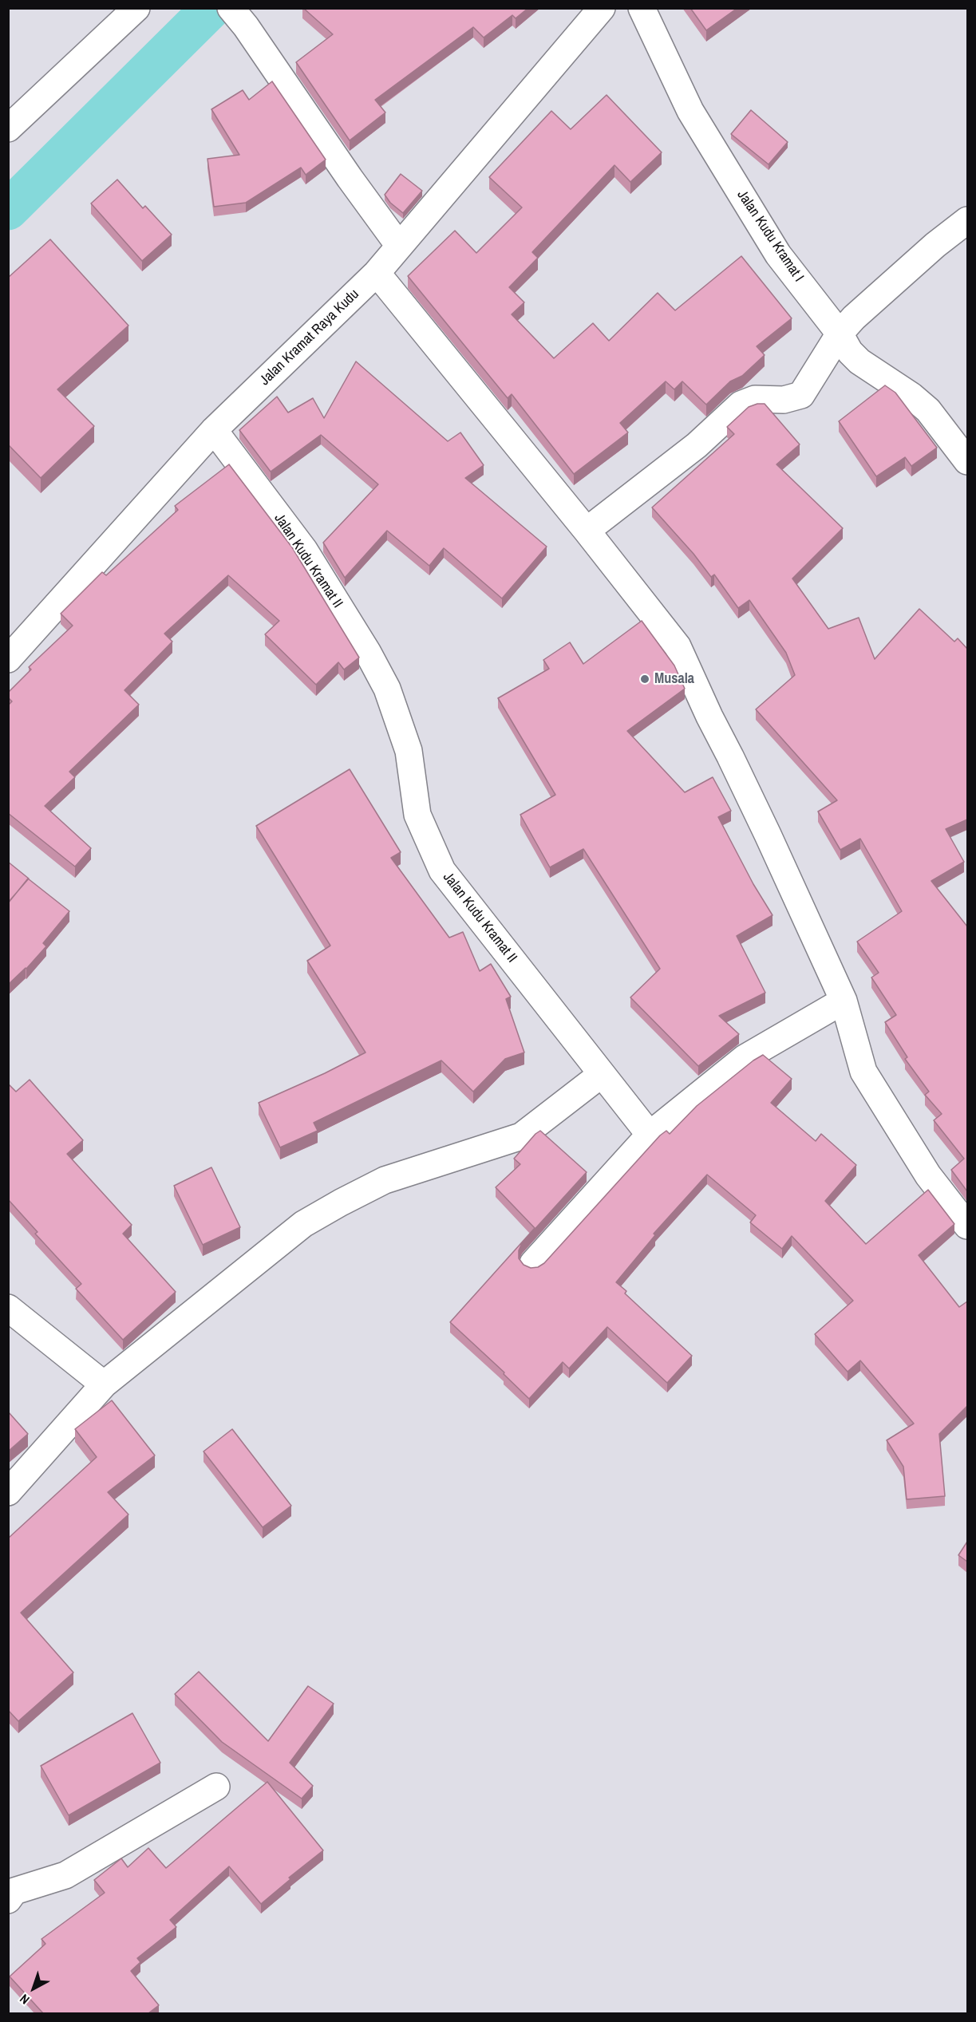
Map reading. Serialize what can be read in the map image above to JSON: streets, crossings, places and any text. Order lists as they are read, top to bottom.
{
  "streets": {
    "street": ["Jalan Kudu Kramat I", "Jalan Kramat Raya Kudu", "Jalan Kudu Kramat II"]
  },
  "crossings": [
    ["Jalan Kramat Raya Kudu", "Jalan Kudu Kramat II"]
  ],
  "places": ["Musala"],
  "north": "bottom left"
}
